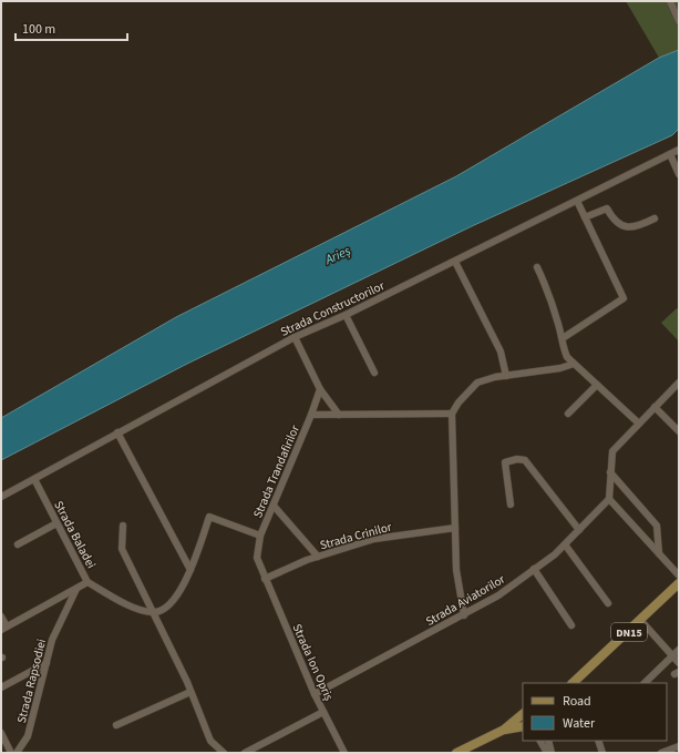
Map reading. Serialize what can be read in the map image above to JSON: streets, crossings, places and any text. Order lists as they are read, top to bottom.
{
  "streets": {
    "main road": ["DN15"],
    "street": [
      "Strada Constructorilor",
      "Strada Trandafirilor",
      "Strada Baladei",
      "Strada Crinilor",
      "Strada Aviatorilor",
      "Strada Ion Opriș",
      "Strada Rapsodiei"
    ]
  },
  "crossings": [
    ["Strada Constructorilor", "Strada Baladei"],
    ["Strada Trandafirilor", "Strada Crinilor"],
    ["Strada Trandafirilor", "Strada Ion Opriș"],
    ["Strada Baladei", "Strada Rapsodiei"],
    ["Strada Crinilor", "Strada Ion Opriș"],
    ["Strada Aviatorilor", "Strada Ion Opriș"]
  ],
  "water": ["Arieș"],
  "legend": ["Road", "Water"],
  "scale_bar": "100 m"
}
